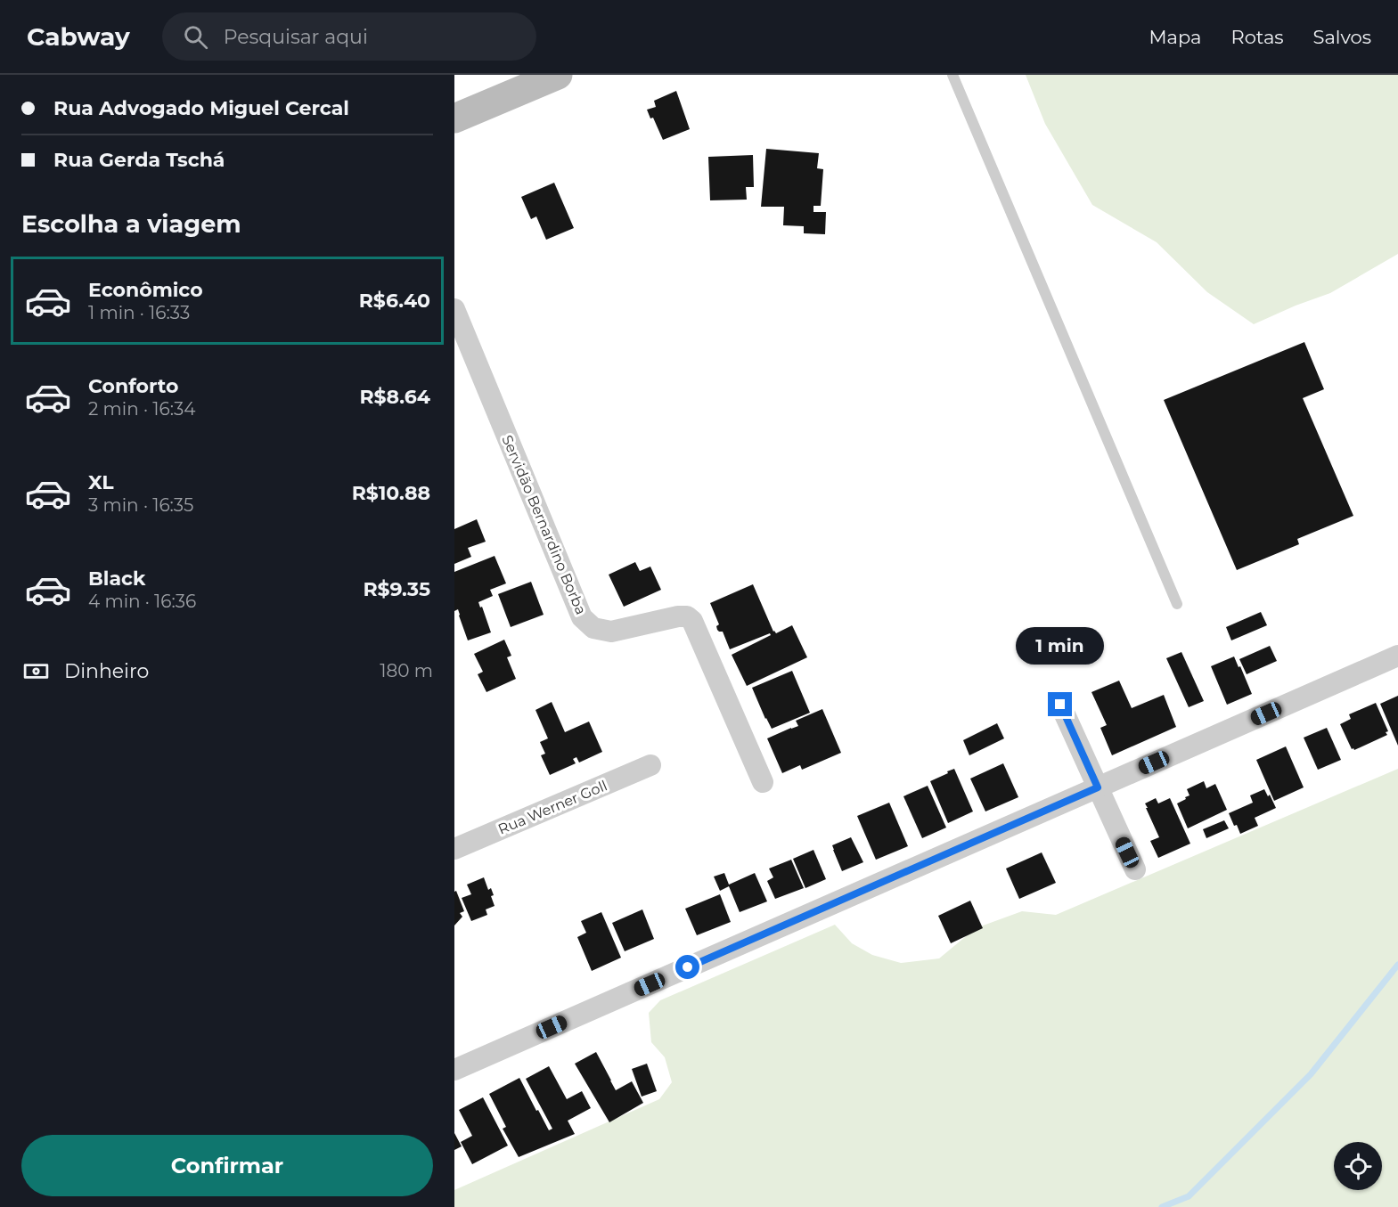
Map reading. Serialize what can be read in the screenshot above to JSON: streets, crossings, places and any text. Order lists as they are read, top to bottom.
{
  "streets": {
    "street": ["Servidão Bernardino Borba", "Rua Werner Goll"]
  },
  "page": {
    "header": "Cabway",
    "search": "Pesquisar aqui",
    "nav": ["Mapa", "Rotas", "Salvos"],
    "banner": ["Rua Advogado Miguel Cercal", "Rua Gerda Tschá"],
    "heading": "Escolha a viagem",
    "list": [
      {
        "name": "Econômico",
        "note": "1 min · 16:33",
        "value": "R$6.40"
      },
      {
        "name": "Conforto",
        "note": "2 min · 16:34",
        "value": "R$8.64"
      },
      {
        "name": "XL",
        "note": "3 min · 16:35",
        "value": "R$10.88"
      },
      {
        "name": "Black",
        "note": "4 min · 16:36",
        "value": "R$9.35"
      }
    ],
    "bubble": "1 min",
    "pay": ["Dinheiro", "180 m"],
    "buttons": "Confirmar"
  }
}
